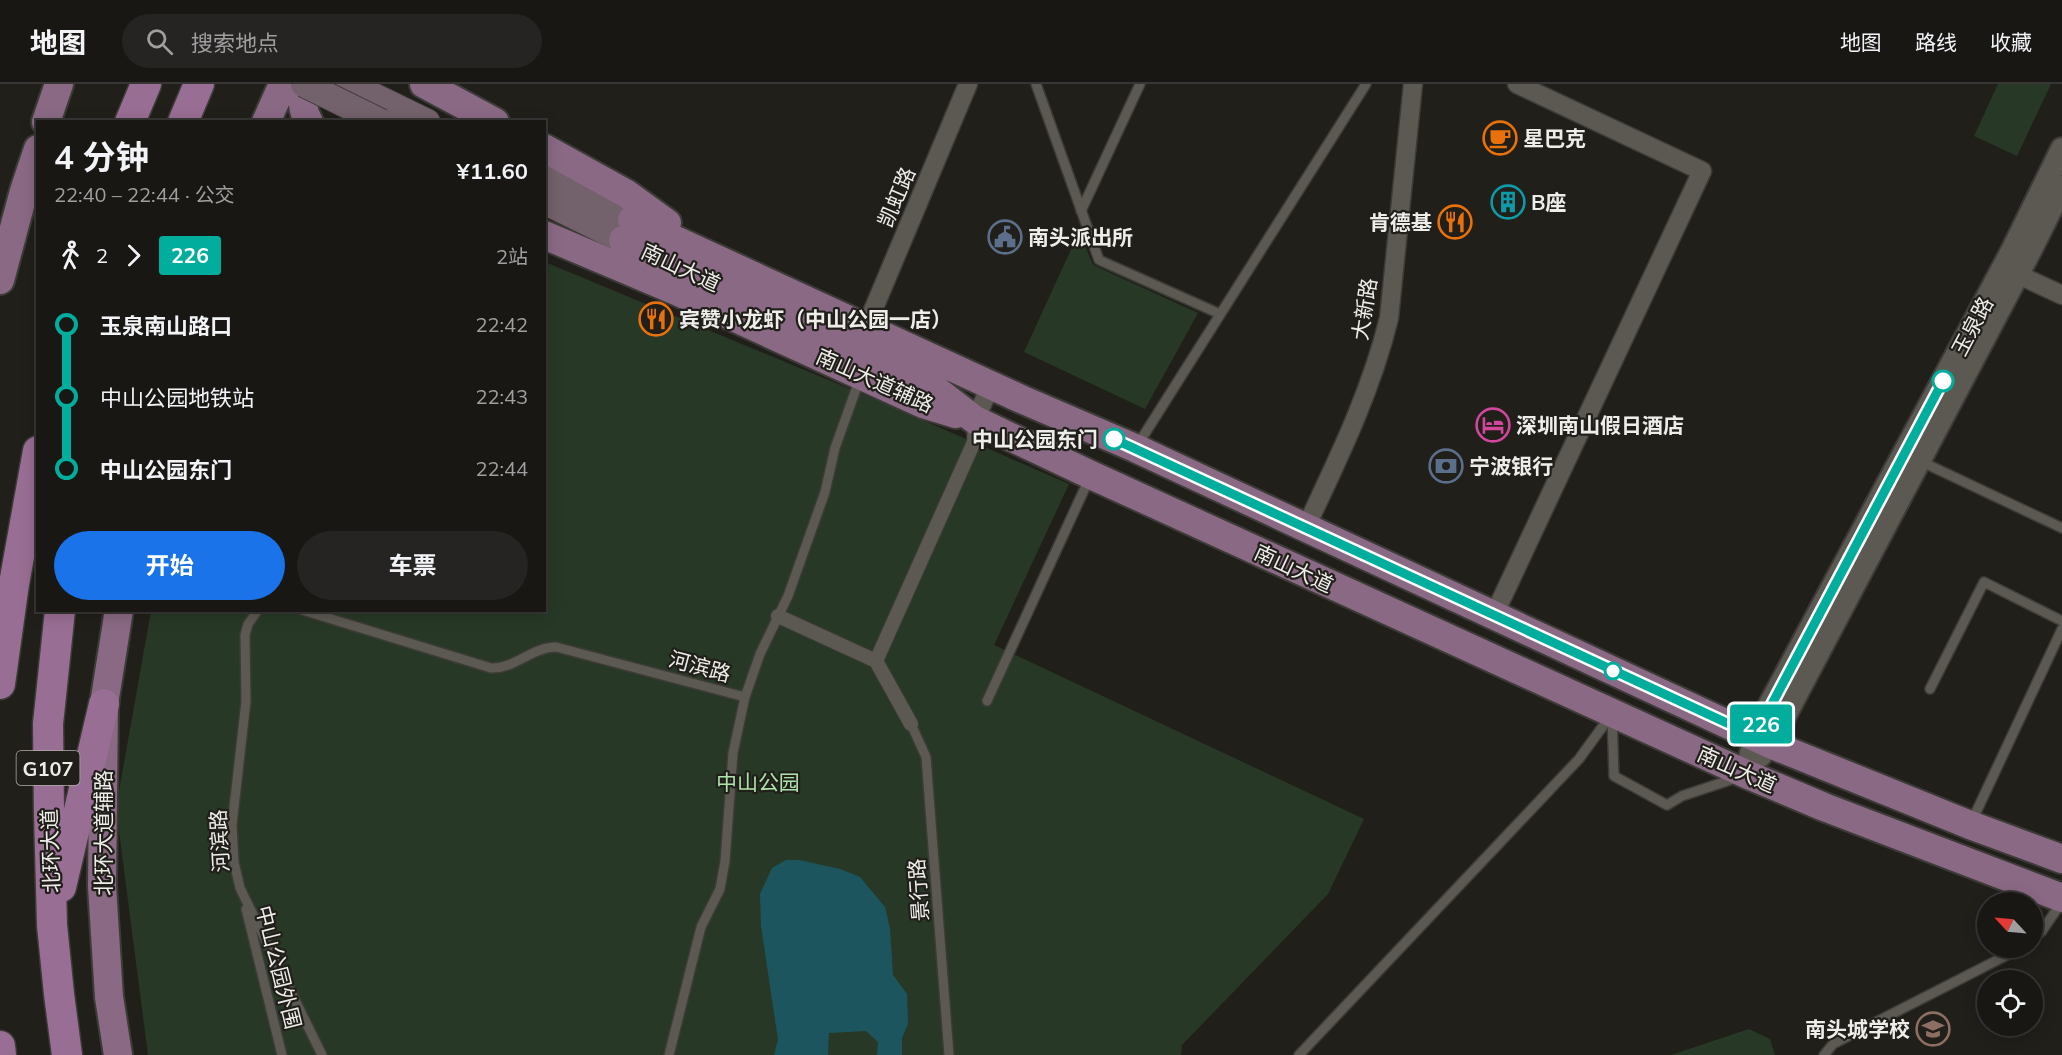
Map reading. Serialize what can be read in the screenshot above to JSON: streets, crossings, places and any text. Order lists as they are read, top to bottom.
{
  "streets": {
    "highway": ["G107", "北环大道"],
    "main road": ["南山大道", "南山大道辅路", "北环大道辅路"],
    "street": ["凯虹路", "大新路", "玉泉路"],
    "lane": ["河滨路", "景行路", "中山公园外围"]
  },
  "crossings": [
    ["凯虹路", "南山大道"],
    ["南山大道", "大新路"],
    ["南山大道", "玉泉路"],
    ["南山大道", "南山大道辅路"],
    ["河滨路", "中山公园外围"]
  ],
  "parks": ["中山公园"],
  "places": {
    "cafe": ["星巴克"],
    "building": ["B座"],
    "restaurant": ["肯德基", "宾赞小龙虾（中山公园一店）"],
    "public building": ["南头派出所"],
    "hotel": ["深圳南山假日酒店"],
    "other": ["中山公园东门"],
    "bank": ["宁波银行"],
    "school or university": ["南头城学校"]
  },
  "lines": ["bus line 226"],
  "north": "top left",
  "page": {
    "header": "地图",
    "search": "搜索地点",
    "nav": ["地图", "路线", "收藏"],
    "on_map": "226",
    "heading": ["4 分钟", "22:40 – 22:44 · 公交", "¥11.60"],
    "legs": ["2", "226", "2站"],
    "list": [
      {
        "name": "玉泉南山路口",
        "value": "22:42"
      },
      {
        "name": "中山公园地铁站",
        "value": "22:43"
      },
      {
        "name": "中山公园东门",
        "value": "22:44"
      }
    ],
    "buttons": ["开始", "车票"]
  }
}
